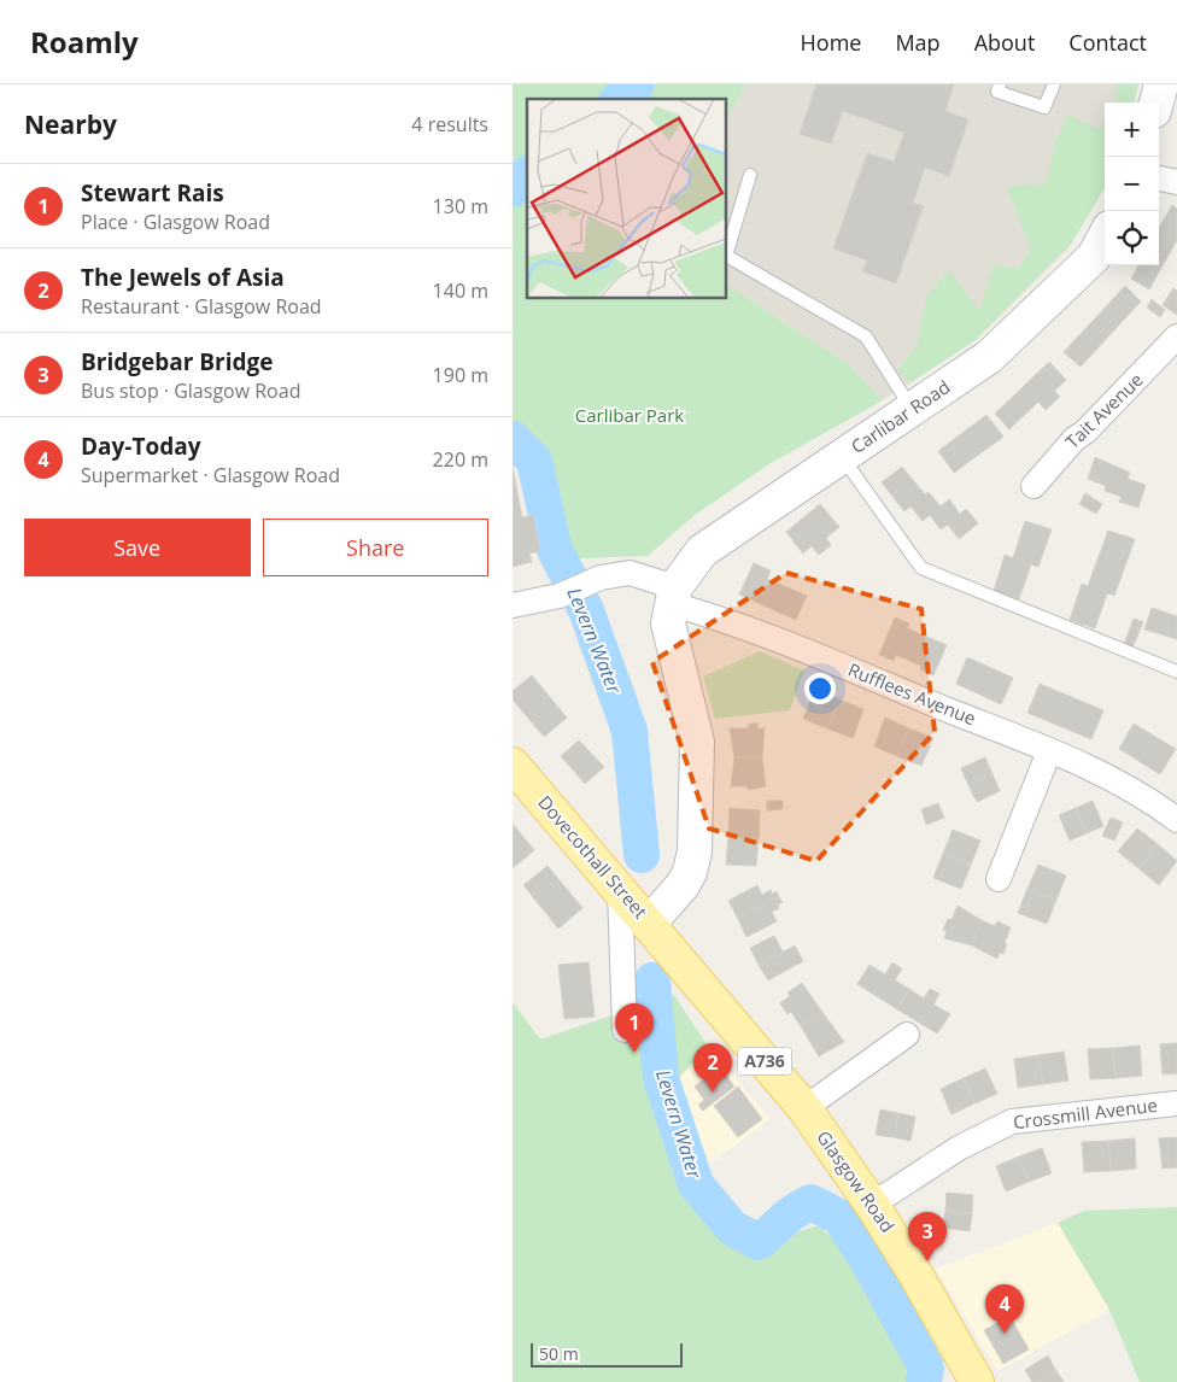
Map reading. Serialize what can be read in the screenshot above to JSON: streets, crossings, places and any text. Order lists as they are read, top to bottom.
{
  "streets": {
    "main road": ["Dovecothall Street", "A736", "Glasgow Road"],
    "street": [
      "Tait Avenue",
      "Carlibar Road",
      "Rufflees Avenue",
      "Crossmill Avenue"
    ]
  },
  "crossings": [
    ["Carlibar Road", "Rufflees Avenue"],
    ["Dovecothall Street", "Glasgow Road"],
    ["Crossmill Avenue", "Glasgow Road"]
  ],
  "water": ["Levern Water"],
  "parks": ["Carlibar Park"],
  "scale_bar": "50 m",
  "page": {
    "header": "Roamly",
    "nav": [
      "Home",
      "Map",
      "About",
      "Contact"
    ],
    "heading": ["Nearby", "4 results"],
    "map_buttons": ["+", "−"],
    "list": [
      {
        "mark": "1",
        "name": "Stewart Rais",
        "note": "Place · Glasgow Road",
        "value": "130 m"
      },
      {
        "mark": "2",
        "name": "The Jewels of Asia",
        "note": "Restaurant · Glasgow Road",
        "value": "140 m"
      },
      {
        "mark": "3",
        "name": "Bridgebar Bridge",
        "note": "Bus stop · Glasgow Road",
        "value": "190 m"
      },
      {
        "mark": "4",
        "name": "Day-Today",
        "note": "Supermarket · Glasgow Road",
        "value": "220 m"
      }
    ],
    "buttons": ["Save", "Share"],
    "pins": [
      "1",
      "2",
      "3",
      "4"
    ],
    "scale": "50 m"
  }
}
